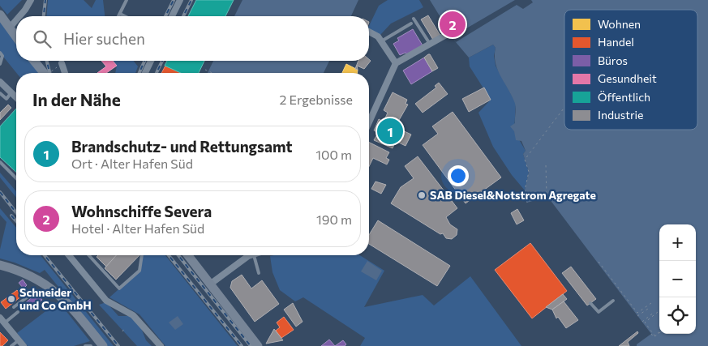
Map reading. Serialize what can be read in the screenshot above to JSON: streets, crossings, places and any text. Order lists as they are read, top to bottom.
{
  "places": ["SAB Diesel&Notstrom Agregate", "Schneider und Co GmbH"],
  "legend": [
    "Wohnen",
    "Handel",
    "Büros",
    "Gesundheit",
    "Öffentlich",
    "Industrie"
  ],
  "page": {
    "pins": ["2", "1"],
    "search": "Hier suchen",
    "heading": ["In der Nähe", "2 Ergebnisse"],
    "list": [
      {
        "mark": "1",
        "name": "Brandschutz- und Rettungsamt",
        "note": "Ort · Alter Hafen Süd",
        "value": "100 m"
      },
      {
        "mark": "2",
        "name": "Wohnschiffe Severa",
        "note": "Hotel · Alter Hafen Süd",
        "value": "190 m"
      }
    ],
    "map_buttons": ["+", "−"]
  }
}
